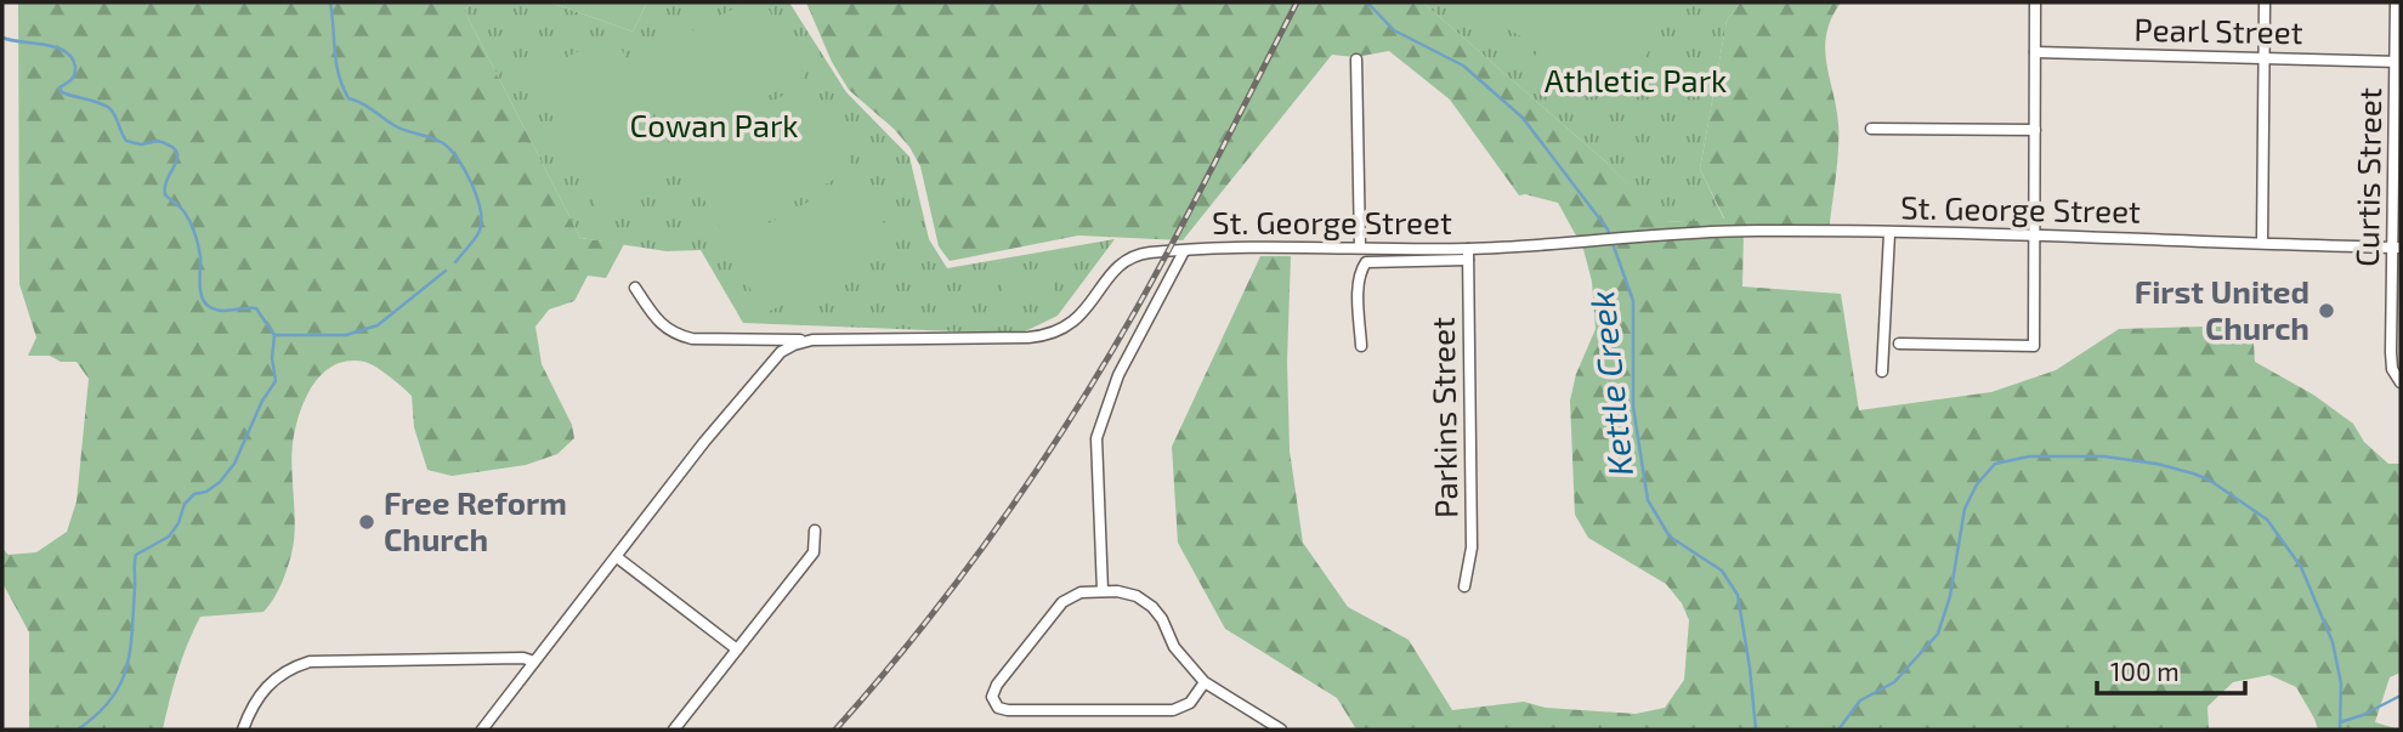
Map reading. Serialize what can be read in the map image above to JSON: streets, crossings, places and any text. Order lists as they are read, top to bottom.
{
  "streets": {
    "street": [
      "Pearl Street",
      "Curtis Street",
      "St. George Street",
      "Parkins Street"
    ]
  },
  "crossings": [
    ["Pearl Street", "Curtis Street"],
    ["Curtis Street", "St. George Street"],
    ["St. George Street", "Parkins Street"]
  ],
  "water": ["Kettle Creek"],
  "parks": ["Athletic Park", "Cowan Park"],
  "places": ["First United Church", "Free Reform Church"],
  "scale_bar": "100 m"
}
